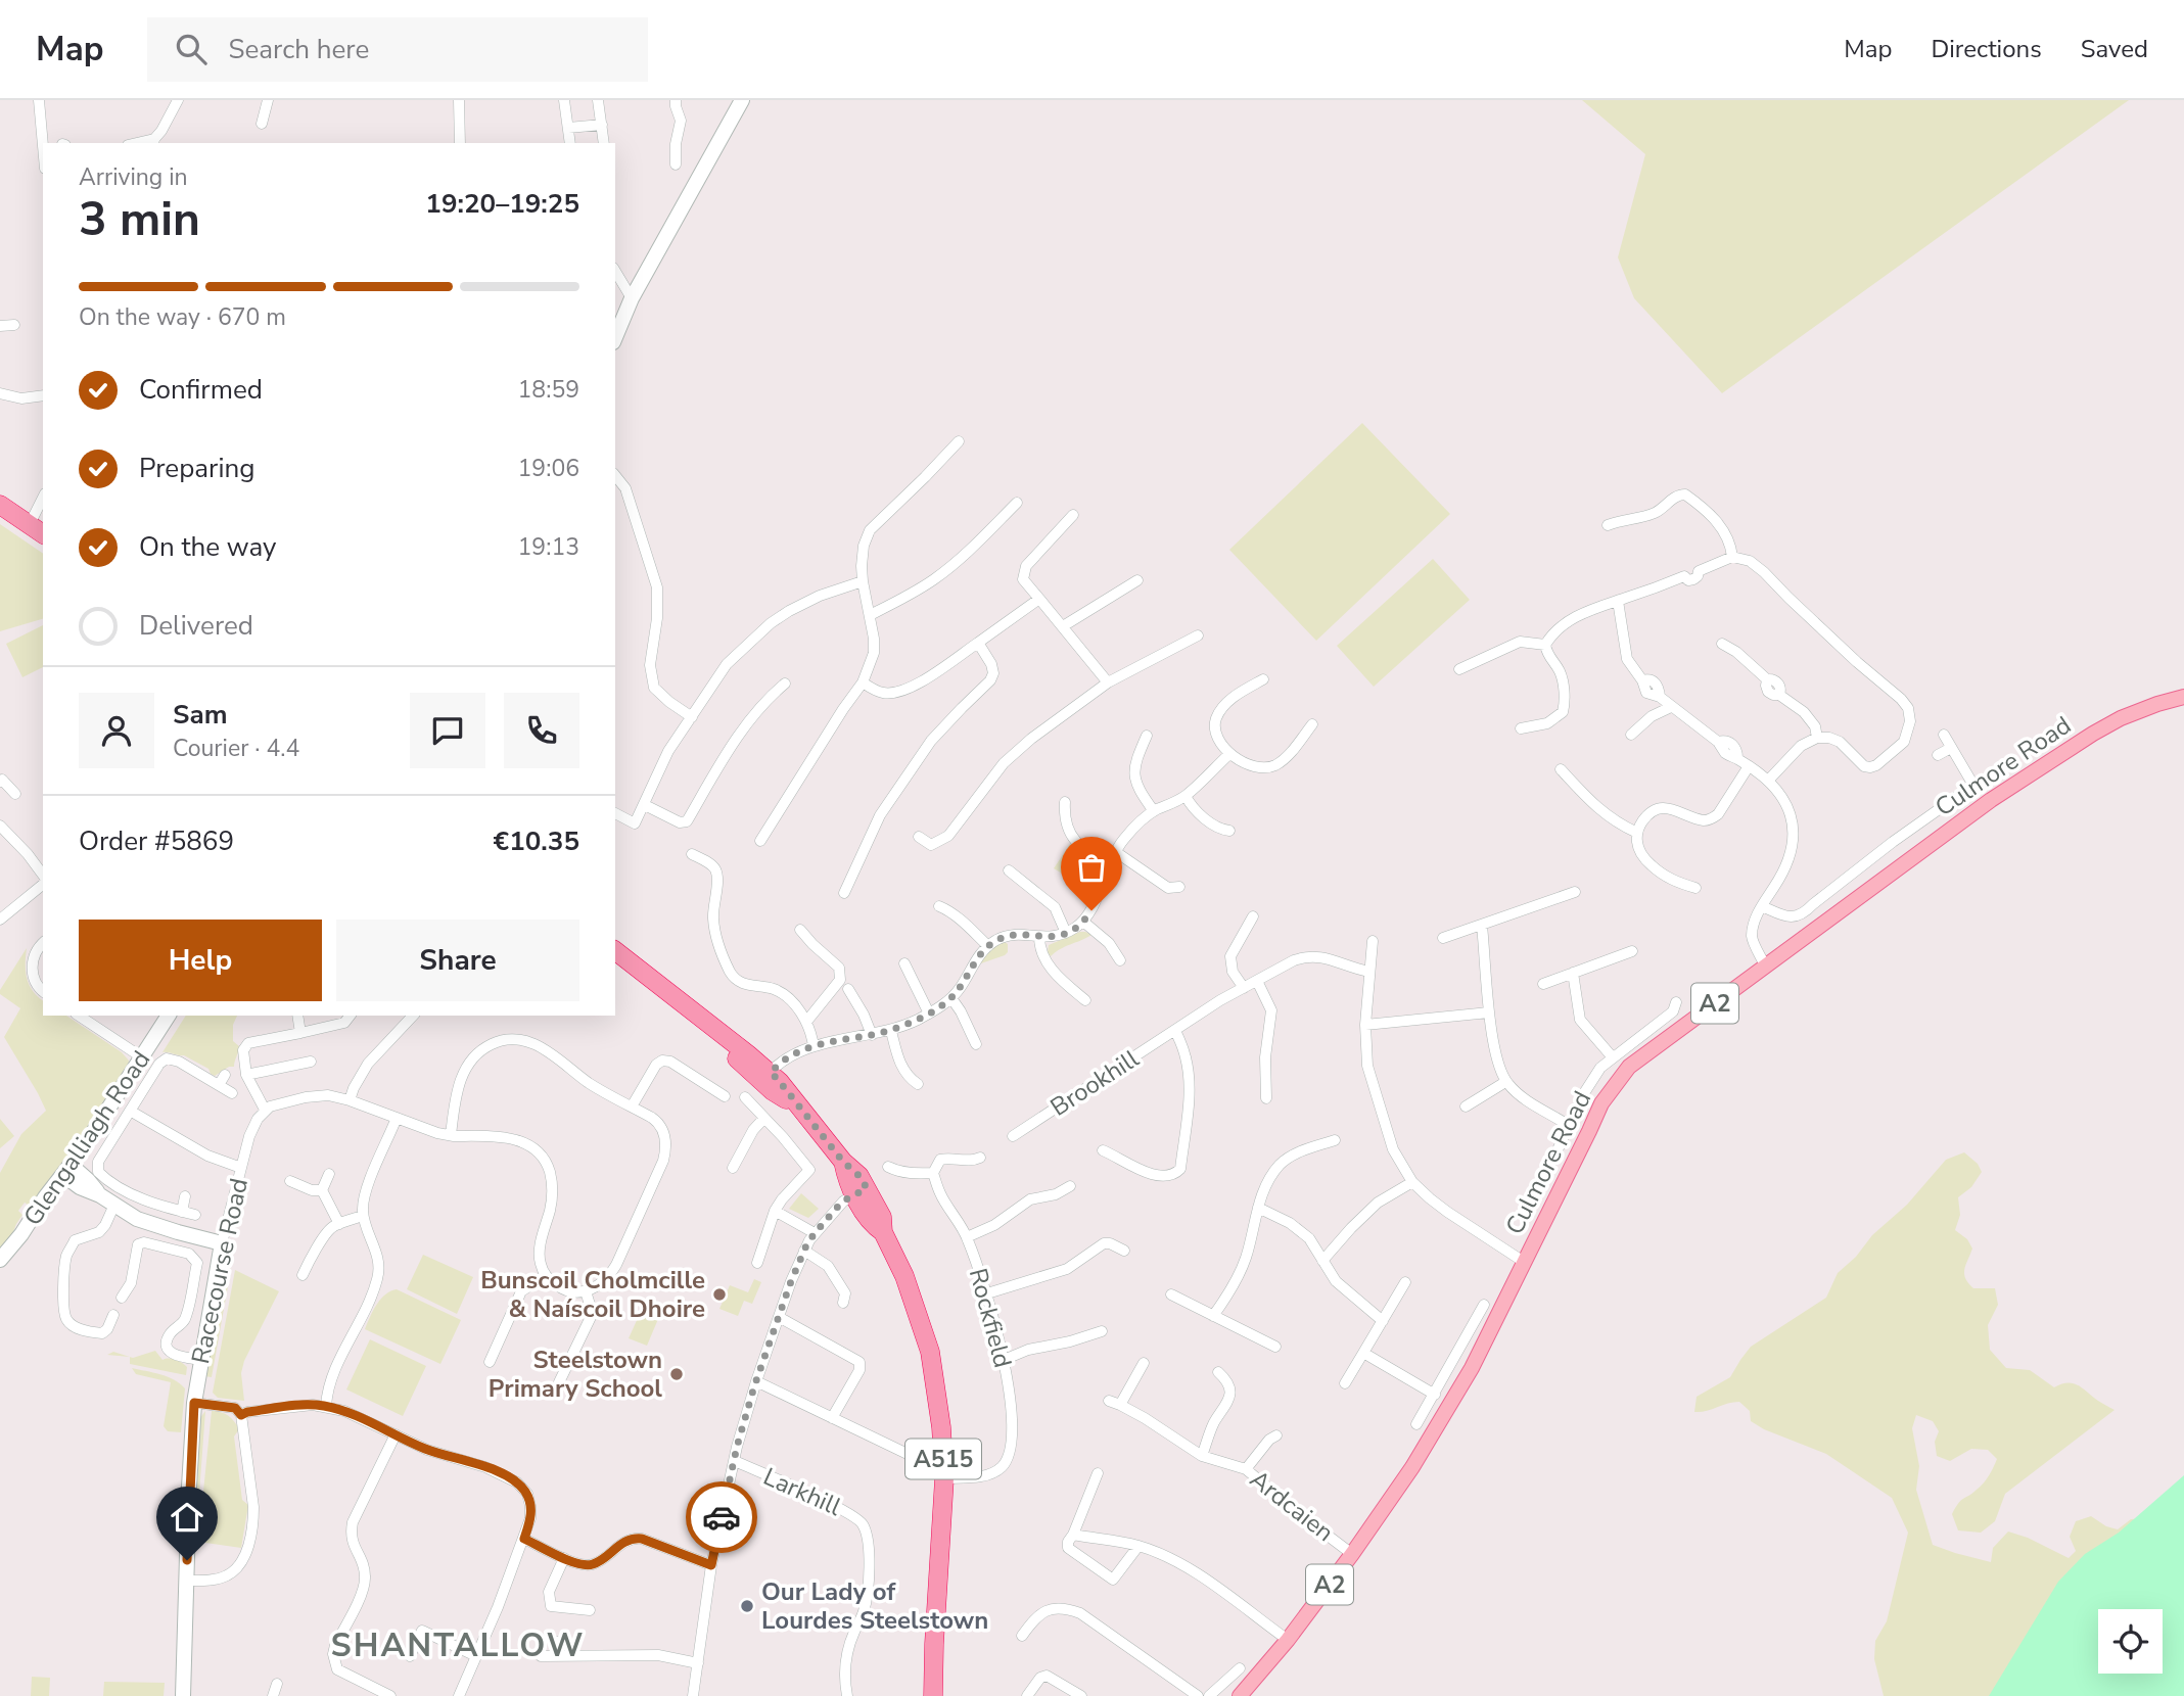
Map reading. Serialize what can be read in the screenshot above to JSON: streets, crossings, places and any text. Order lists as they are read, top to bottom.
{
  "streets": {
    "highway": ["A515"],
    "main road": [
      "Culmore Road",
      "A2",
      "Glengalliagh Road",
      "Racecourse Road"
    ],
    "street": [
      "Brookhill",
      "Rockfield",
      "Larkhill",
      "Ardcaien"
    ]
  },
  "crossings": [
    ["Culmore Road", "Ardcaien"],
    ["Rockfield", "A515"]
  ],
  "districts": ["SHANTALLOW"],
  "places": ["Bunscoil Cholmcille & Naíscoil Dhoire", "Steelstown Primary School", "Our Lady of Lourdes Steelstown"],
  "page": {
    "header": "Map",
    "search": "Search here",
    "nav": ["Map", "Directions", "Saved"],
    "heading": ["3 min", "Arriving in", "19:20–19:25"],
    "panel": [
      "Sam",
      "Courier · 4.4",
      "Order #5869",
      "€10.35"
    ],
    "bar": "On the way · 670 m",
    "list": [
      ["Confirmed", "18:59"],
      ["Preparing", "19:06"],
      ["On the way", "19:13"],
      "Delivered"
    ],
    "buttons": ["Help", "Share"]
  }
}
